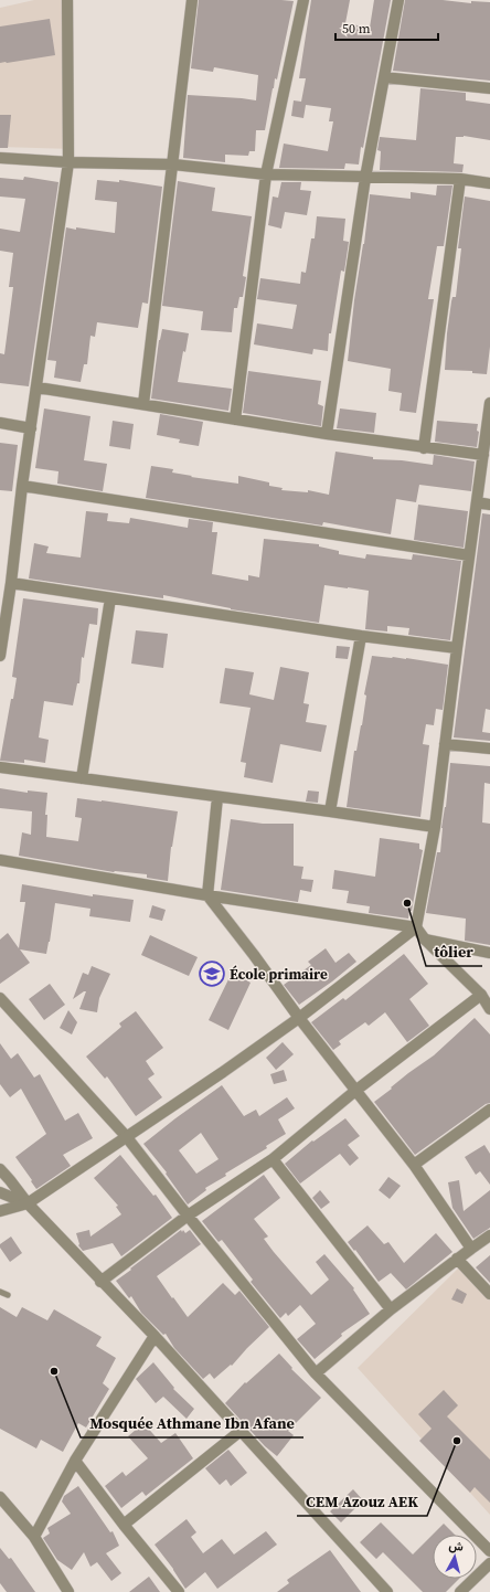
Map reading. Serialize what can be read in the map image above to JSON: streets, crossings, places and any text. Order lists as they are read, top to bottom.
{
  "places": {
    "other": ["tôlier", "Mosquée Athmane Ibn Afane", "CEM Azouz AEK"],
    "school or university": ["École primaire"]
  },
  "scale_bar": "50 m",
  "north": "top"
}
